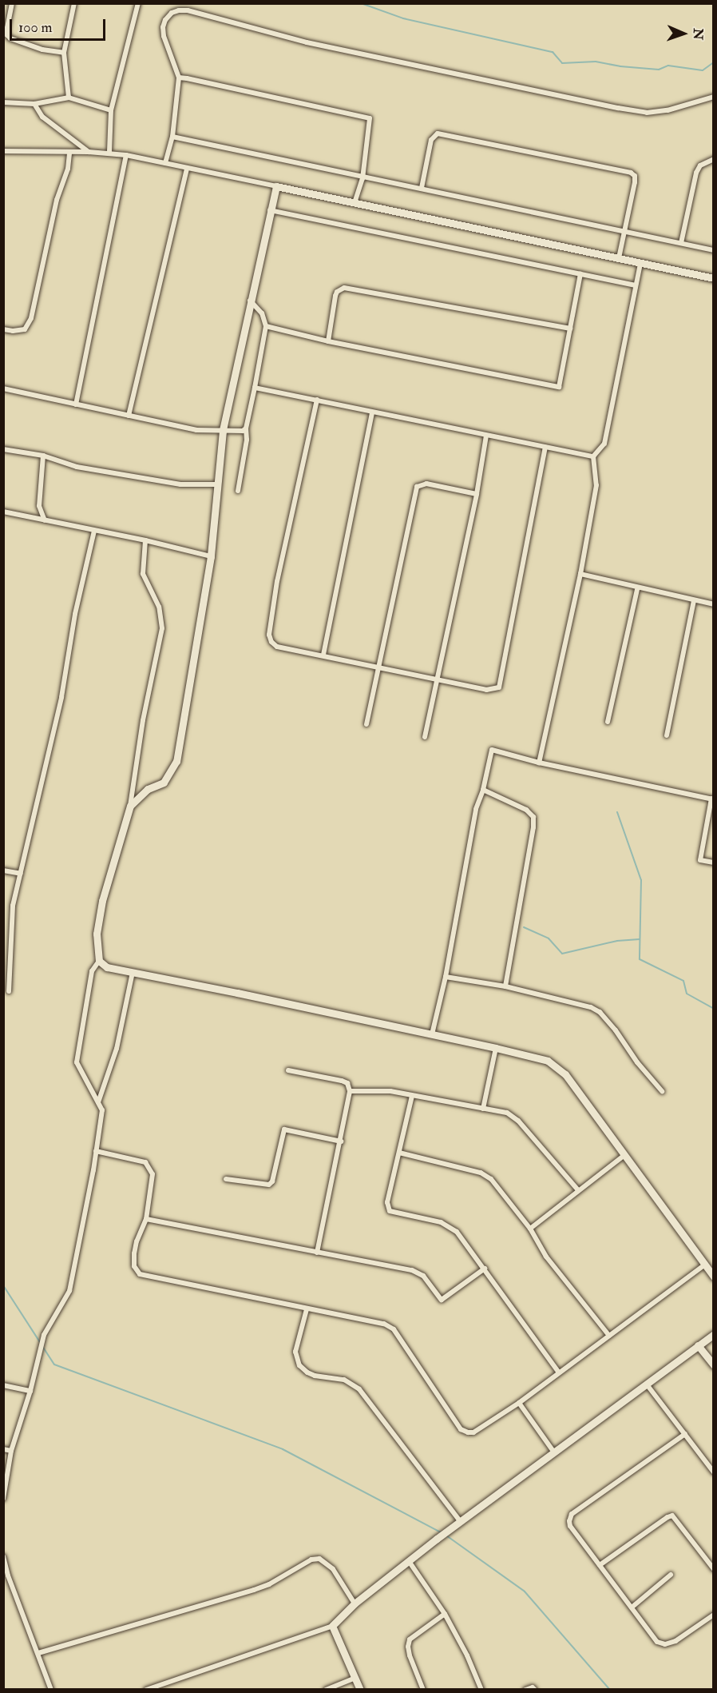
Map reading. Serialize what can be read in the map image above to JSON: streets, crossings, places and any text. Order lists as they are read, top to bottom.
{
  "scale_bar": "100 m",
  "north": "right"
}
